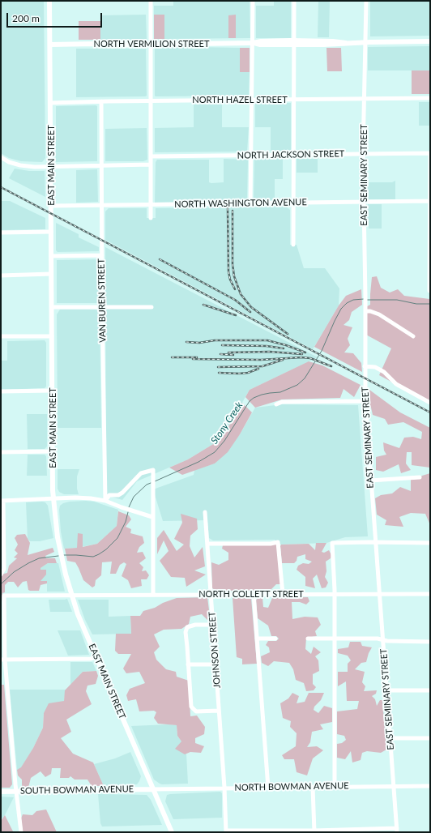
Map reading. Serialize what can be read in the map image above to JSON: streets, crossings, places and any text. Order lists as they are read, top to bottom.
{
  "streets": {
    "main road": ["NORTH VERMILION STREET", "EAST MAIN STREET", "SOUTH BOWMAN AVENUE"],
    "street": [
      "NORTH HAZEL STREET",
      "NORTH JACKSON STREET",
      "EAST SEMINARY STREET",
      "NORTH WASHINGTON AVENUE",
      "VAN BUREN STREET",
      "NORTH COLLETT STREET",
      "JOHNSON STREET",
      "NORTH BOWMAN AVENUE"
    ]
  },
  "crossings": [
    ["NORTH VERMILION STREET", "EAST MAIN STREET"],
    ["NORTH VERMILION STREET", "EAST SEMINARY STREET"],
    ["NORTH HAZEL STREET", "EAST MAIN STREET"],
    ["NORTH HAZEL STREET", "EAST SEMINARY STREET"],
    ["NORTH HAZEL STREET", "VAN BUREN STREET"],
    ["NORTH JACKSON STREET", "EAST SEMINARY STREET"],
    ["EAST MAIN STREET", "NORTH WASHINGTON AVENUE"],
    ["EAST MAIN STREET", "NORTH COLLETT STREET"],
    ["EAST MAIN STREET", "NORTH BOWMAN AVENUE"],
    ["EAST MAIN STREET", "SOUTH BOWMAN AVENUE"],
    ["EAST SEMINARY STREET", "NORTH WASHINGTON AVENUE"],
    ["EAST SEMINARY STREET", "NORTH COLLETT STREET"],
    ["EAST SEMINARY STREET", "NORTH BOWMAN AVENUE"],
    ["NORTH WASHINGTON AVENUE", "VAN BUREN STREET"],
    ["NORTH COLLETT STREET", "JOHNSON STREET"],
    ["JOHNSON STREET", "NORTH BOWMAN AVENUE"],
    ["NORTH BOWMAN AVENUE", "SOUTH BOWMAN AVENUE"]
  ],
  "water": ["Stony Creek"],
  "scale_bar": "200 m"
}
